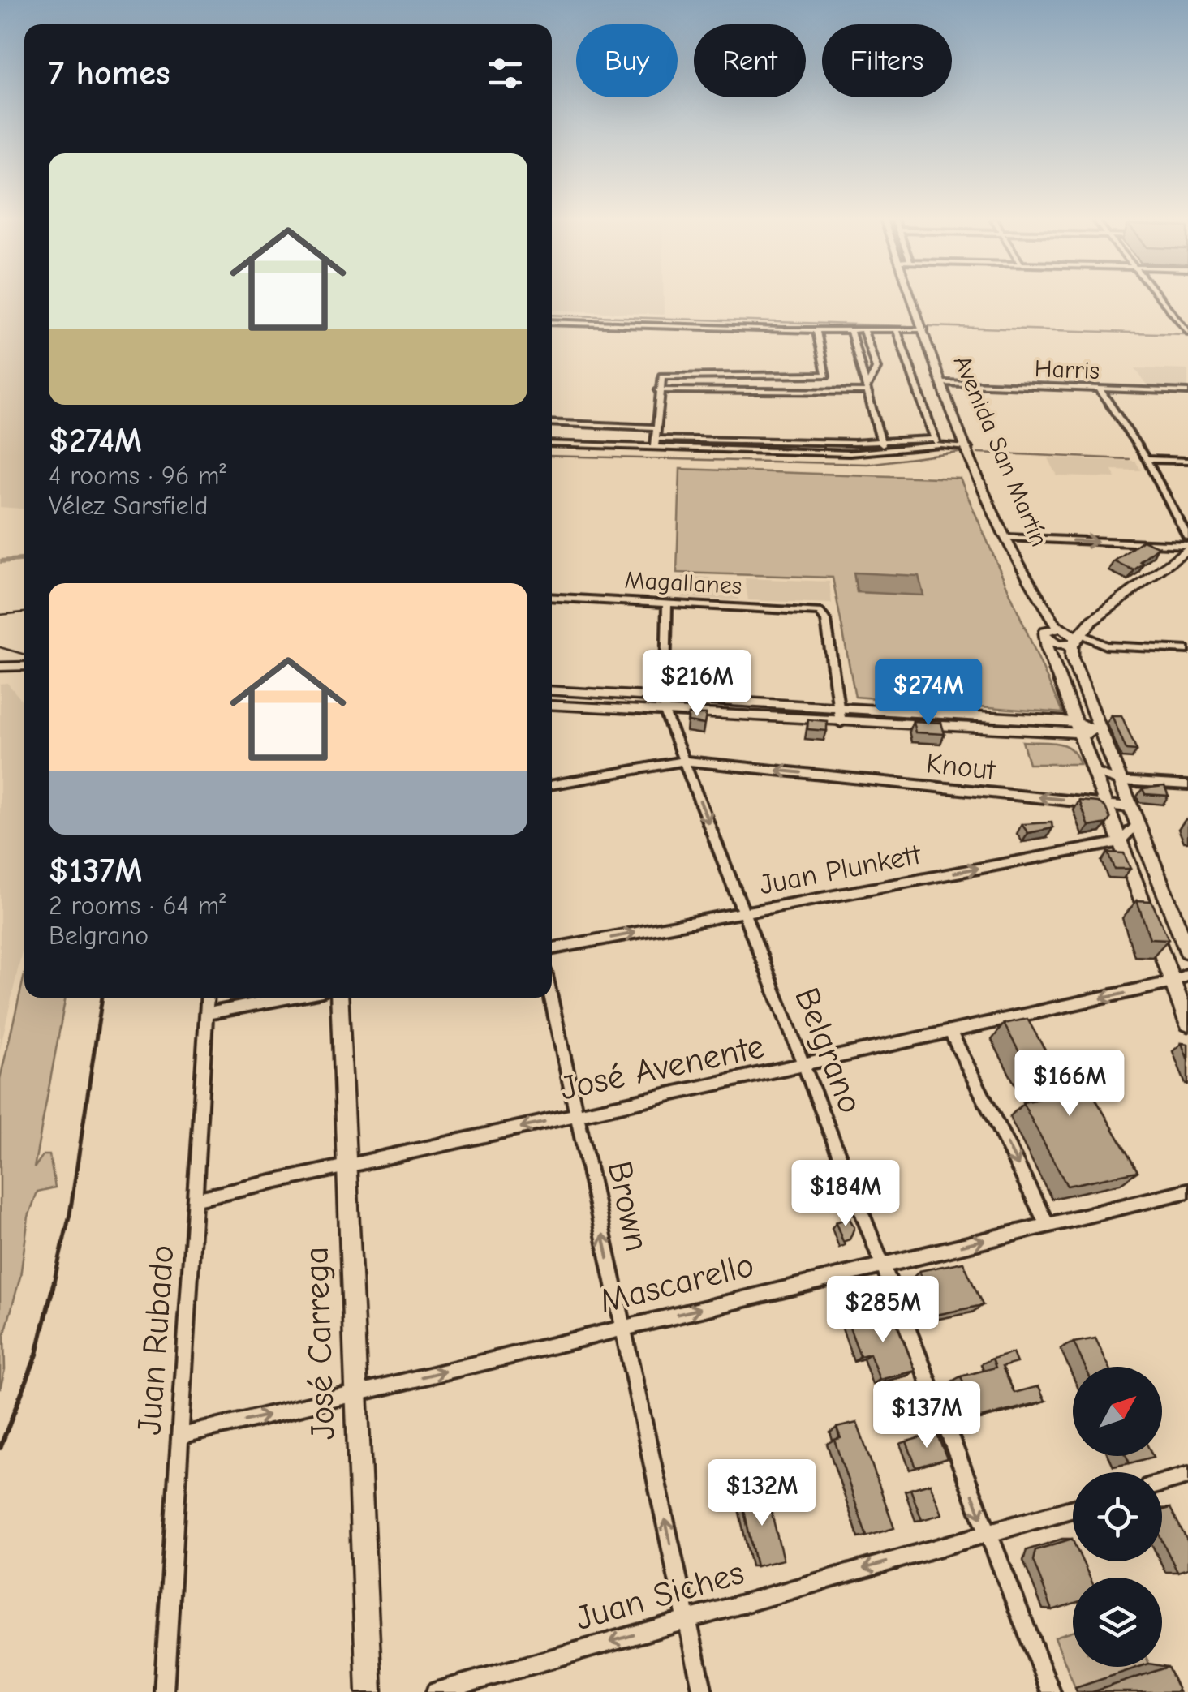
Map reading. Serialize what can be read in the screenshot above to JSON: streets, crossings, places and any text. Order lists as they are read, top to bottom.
{
  "streets": {
    "main road": ["Avenida San Martín", "José Carrega"],
    "street": [
      "Harris",
      "Magallanes",
      "Knout",
      "Juan Plunkett",
      "Belgrano",
      "José Avenente",
      "Brown",
      "Mascarello",
      "Juan Rubado",
      "Juan Siches"
    ]
  },
  "crossings": [
    ["Harris", "Avenida San Martín"],
    ["Avenida San Martín", "Knout"],
    ["Avenida San Martín", "Juan Plunkett"],
    ["Avenida San Martín", "José Avenente"],
    ["Magallanes", "Belgrano"],
    ["Knout", "Belgrano"],
    ["Juan Plunkett", "Belgrano"],
    ["Belgrano", "José Avenente"],
    ["Belgrano", "Mascarello"],
    ["Belgrano", "Juan Siches"],
    ["José Avenente", "Brown"],
    ["José Avenente", "Juan Rubado"],
    ["José Avenente", "José Carrega"],
    ["Brown", "Mascarello"],
    ["Brown", "Juan Siches"],
    ["Mascarello", "Juan Rubado"],
    ["Mascarello", "José Carrega"]
  ],
  "one_way": [
    "Juan Plunkett",
    "Belgrano",
    "José Avenente",
    "Brown",
    "Mascarello",
    "Juan Siches"
  ],
  "north": "top right",
  "page": {
    "chip": ["Buy", "Rent", "Filters"],
    "heading": "7 homes",
    "list": [
      {
        "name": "$274M",
        "note": "4 rooms · 96 m² · Vélez Sarsfield"
      },
      {
        "name": "$137M",
        "note": "2 rooms · 64 m² · Belgrano"
      }
    ],
    "price": [
      "$216M",
      "$274M",
      "$166M",
      "$184M",
      "$285M",
      "$137M",
      "$132M"
    ]
  }
}
